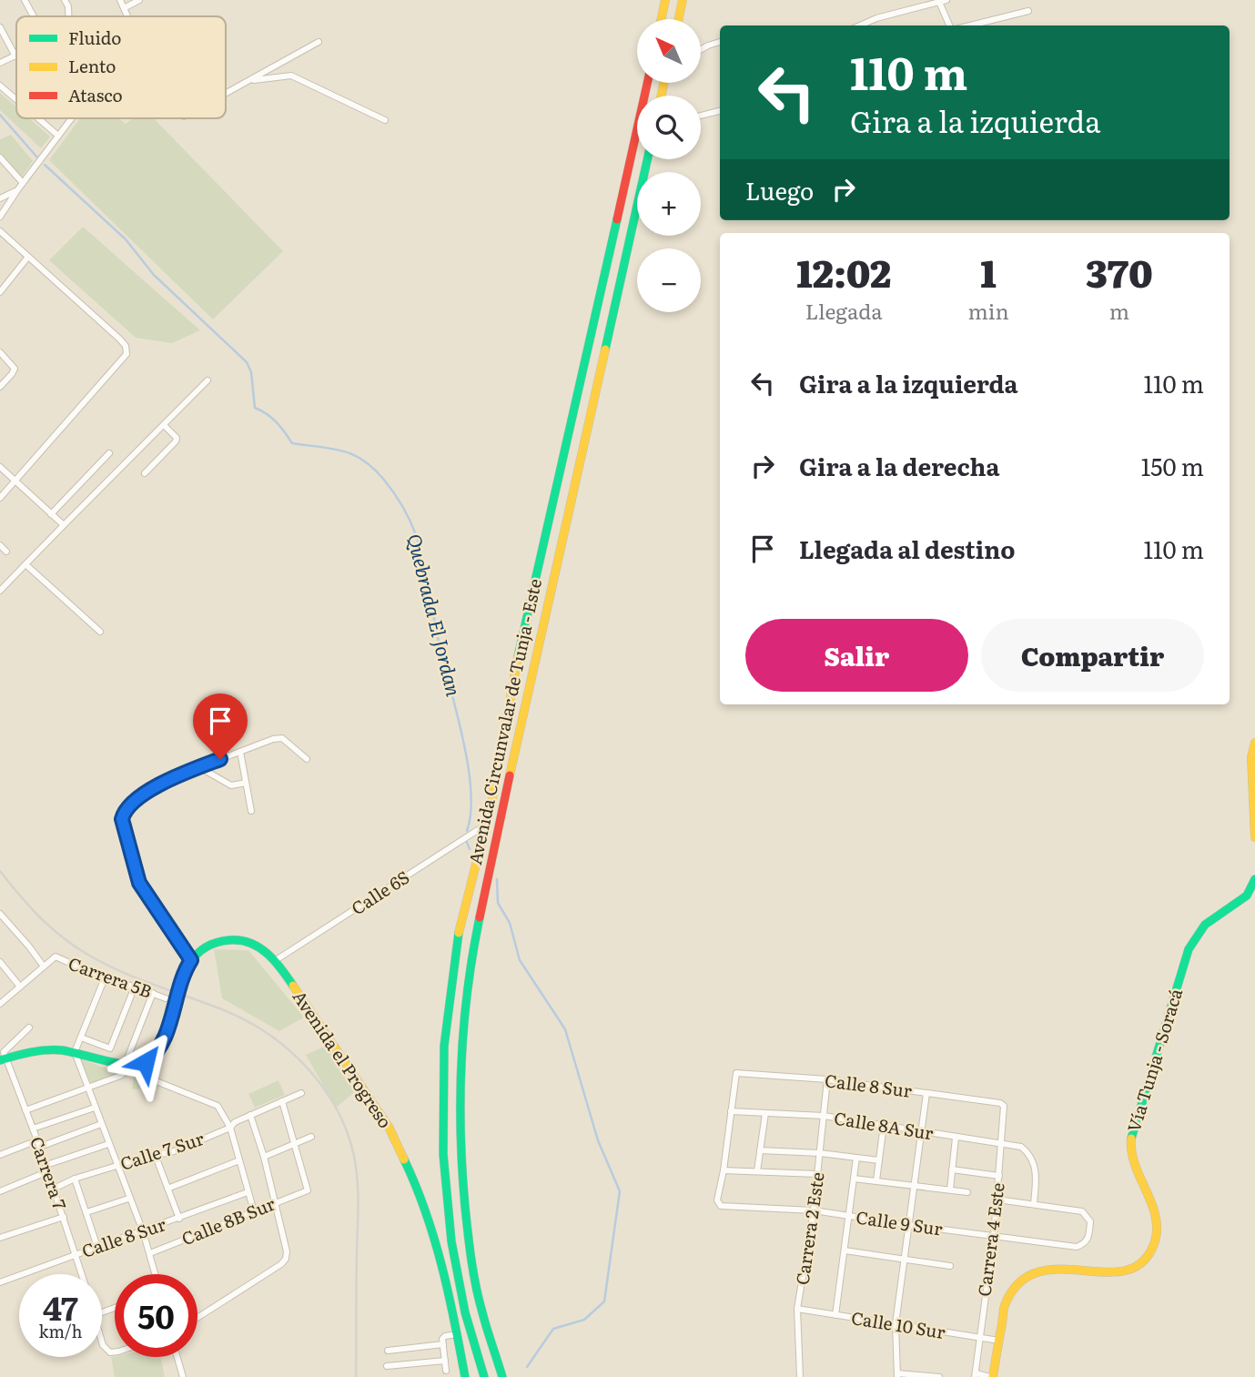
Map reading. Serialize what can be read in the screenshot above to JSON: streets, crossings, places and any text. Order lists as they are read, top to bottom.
{
  "streets": {
    "main road": ["Avenida Circunvalar de Tunja - Este", "Avenida el Progreso", "Vía Tunja - Soracá"],
    "street": [
      "Calle 6S",
      "Carrera 5B",
      "Calle 8 Sur",
      "Calle 8A Sur",
      "Calle 7 Sur",
      "Carrera 7",
      "Calle 8B Sur",
      "Calle 9 Sur",
      "Carrera 2 Este",
      "Carrera 4 Este",
      "Calle 10 Sur"
    ]
  },
  "crossings": [
    ["Avenida Circunvalar de Tunja - Este", "Calle 6S"],
    ["Calle 6S", "Avenida el Progreso"],
    ["Vía Tunja - Soracá", "Calle 10 Sur"],
    ["Calle 8 Sur", "Calle 8A Sur"],
    ["Calle 8 Sur", "Carrera 7"],
    ["Calle 8 Sur", "Carrera 2 Este"],
    ["Calle 8 Sur", "Carrera 4 Este"],
    ["Calle 8A Sur", "Calle 9 Sur"],
    ["Calle 8A Sur", "Carrera 2 Este"],
    ["Calle 8A Sur", "Carrera 4 Este"],
    ["Calle 7 Sur", "Carrera 7"],
    ["Calle 9 Sur", "Carrera 2 Este"],
    ["Calle 9 Sur", "Carrera 4 Este"],
    ["Carrera 2 Este", "Calle 10 Sur"],
    ["Carrera 4 Este", "Calle 10 Sur"]
  ],
  "water": ["Quebrada El Jordan"],
  "legend": ["Fluido", "Lento", "Atasco"],
  "north": "top left",
  "page": {
    "map_buttons": ["+", "−"],
    "turn": ["110 m", "Gira a la izquierda"],
    "then": "Luego",
    "eta": [
      "12:02",
      "Llegada",
      "1",
      "min",
      "370",
      "m"
    ],
    "list": [
      {
        "name": "Gira a la izquierda",
        "value": "110 m"
      },
      {
        "name": "Gira a la derecha",
        "value": "150 m"
      },
      {
        "name": "Llegada al destino",
        "value": "110 m"
      }
    ],
    "buttons": ["Salir", "Compartir"],
    "speed": "47 km/h",
    "limit": "50"
  }
}
